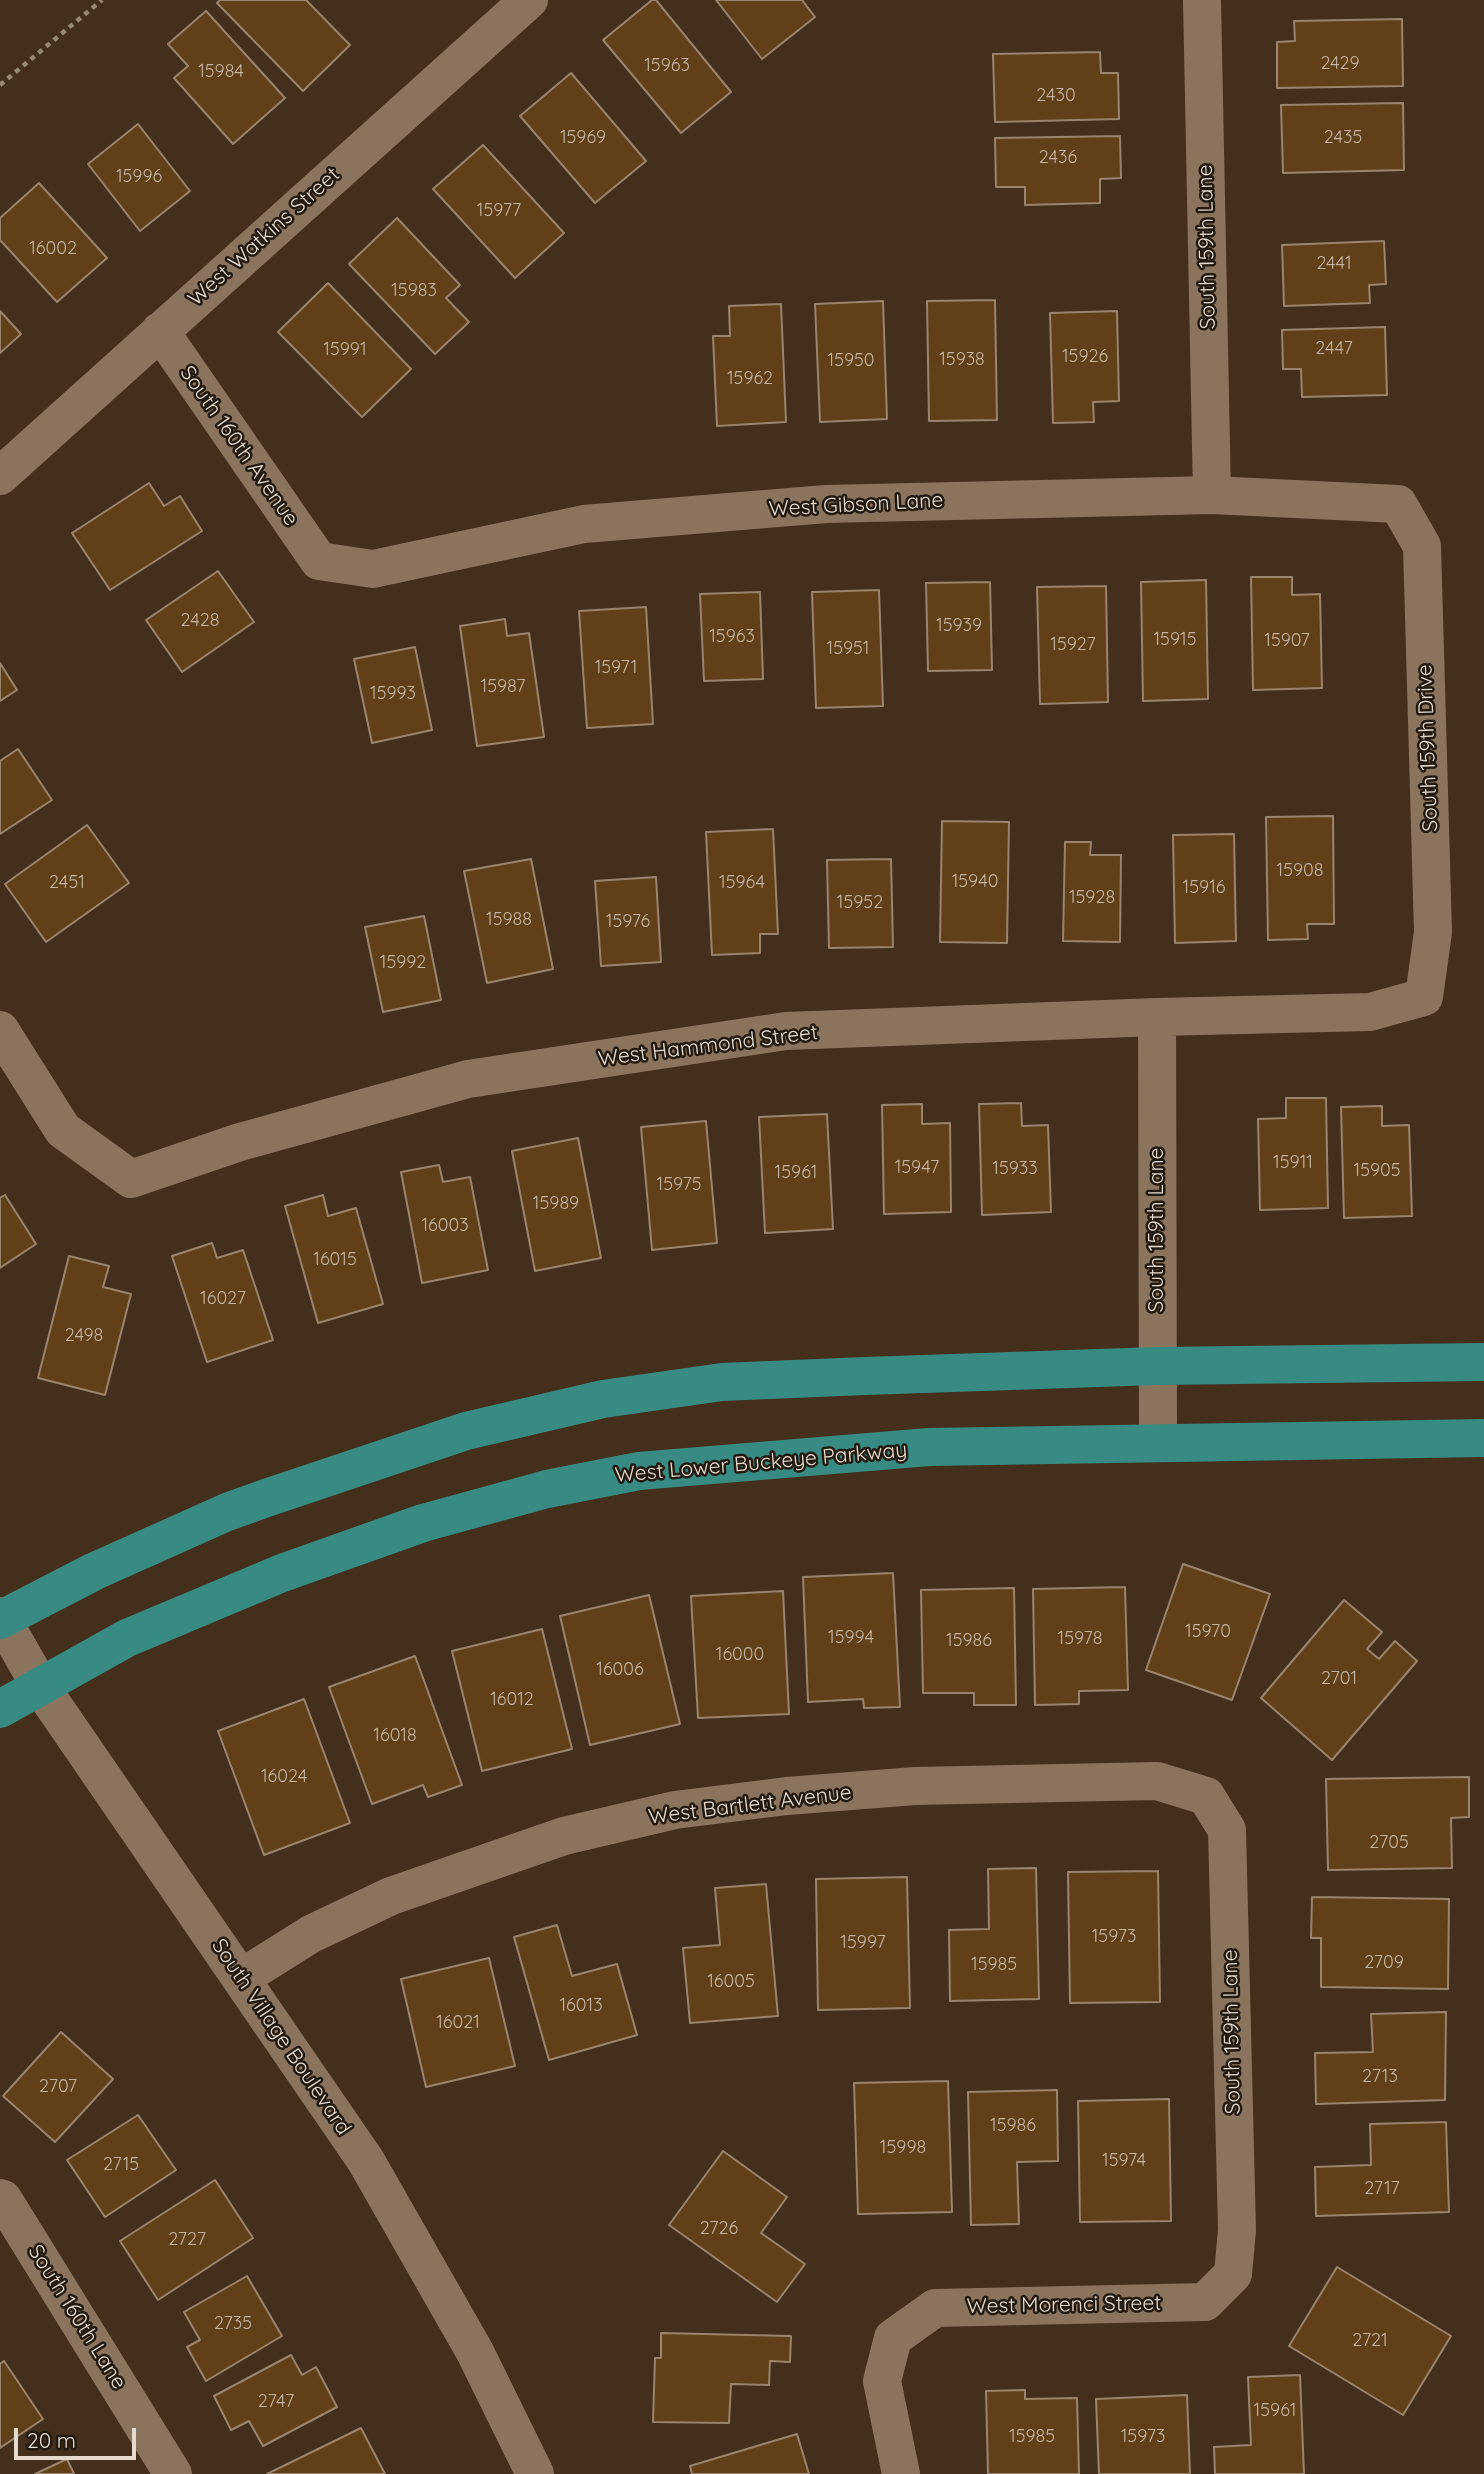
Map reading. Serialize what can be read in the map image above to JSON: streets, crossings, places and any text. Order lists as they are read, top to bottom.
{
  "streets": {
    "main road": ["West Lower Buckeye Parkway"],
    "street": [
      "West Watkins Street",
      "South 159th Lane",
      "South 160th Avenue",
      "West Gibson Lane",
      "South 159th Drive",
      "West Hammond Street",
      "West Bartlett Avenue",
      "South Village Boulevard",
      "West Morenci Street",
      "South 160th Lane"
    ]
  },
  "crossings": [
    ["West Watkins Street", "South 160th Avenue"],
    ["South 159th Lane", "West Gibson Lane"],
    ["South 159th Lane", "West Hammond Street"],
    ["South 159th Lane", "West Lower Buckeye Parkway"],
    ["South 159th Lane", "West Bartlett Avenue"],
    ["South 159th Lane", "West Morenci Street"],
    ["South 160th Avenue", "West Gibson Lane"],
    ["West Gibson Lane", "South 159th Drive"],
    ["South 159th Drive", "West Hammond Street"],
    ["West Lower Buckeye Parkway", "South Village Boulevard"],
    ["West Bartlett Avenue", "South Village Boulevard"]
  ],
  "house_numbers": [
    "2429",
    "15963",
    "15984",
    "2430",
    "15969",
    "2435",
    "2436",
    "15996",
    "15977",
    "16002",
    "2441",
    "15983",
    "2447",
    "15991",
    "15926",
    "15938",
    "15950",
    "15962",
    "2428",
    "15939",
    "15963",
    "15915",
    "15907",
    "15927",
    "15951",
    "15971",
    "15987",
    "15993",
    "15908",
    "15940",
    "2451",
    "15964",
    "15916",
    "15928",
    "15952",
    "15988",
    "15976",
    "15992",
    "15911",
    "15947",
    "15933",
    "15905",
    "15961",
    "15975",
    "15989",
    "16003",
    "16015",
    "16027",
    "2498",
    "15970",
    "15994",
    "15978",
    "15986",
    "16000",
    "16006",
    "2701",
    "16012",
    "16018",
    "16024",
    "2705",
    "15973",
    "15997",
    "2709",
    "15985",
    "16005",
    "16013",
    "16021",
    "2713",
    "2707",
    "15986",
    "15998",
    "15974",
    "2715",
    "2717",
    "2726",
    "2727",
    "2735",
    "2721",
    "2747",
    "15961",
    "15985",
    "15973"
  ],
  "scale_bar": "20 m"
}
